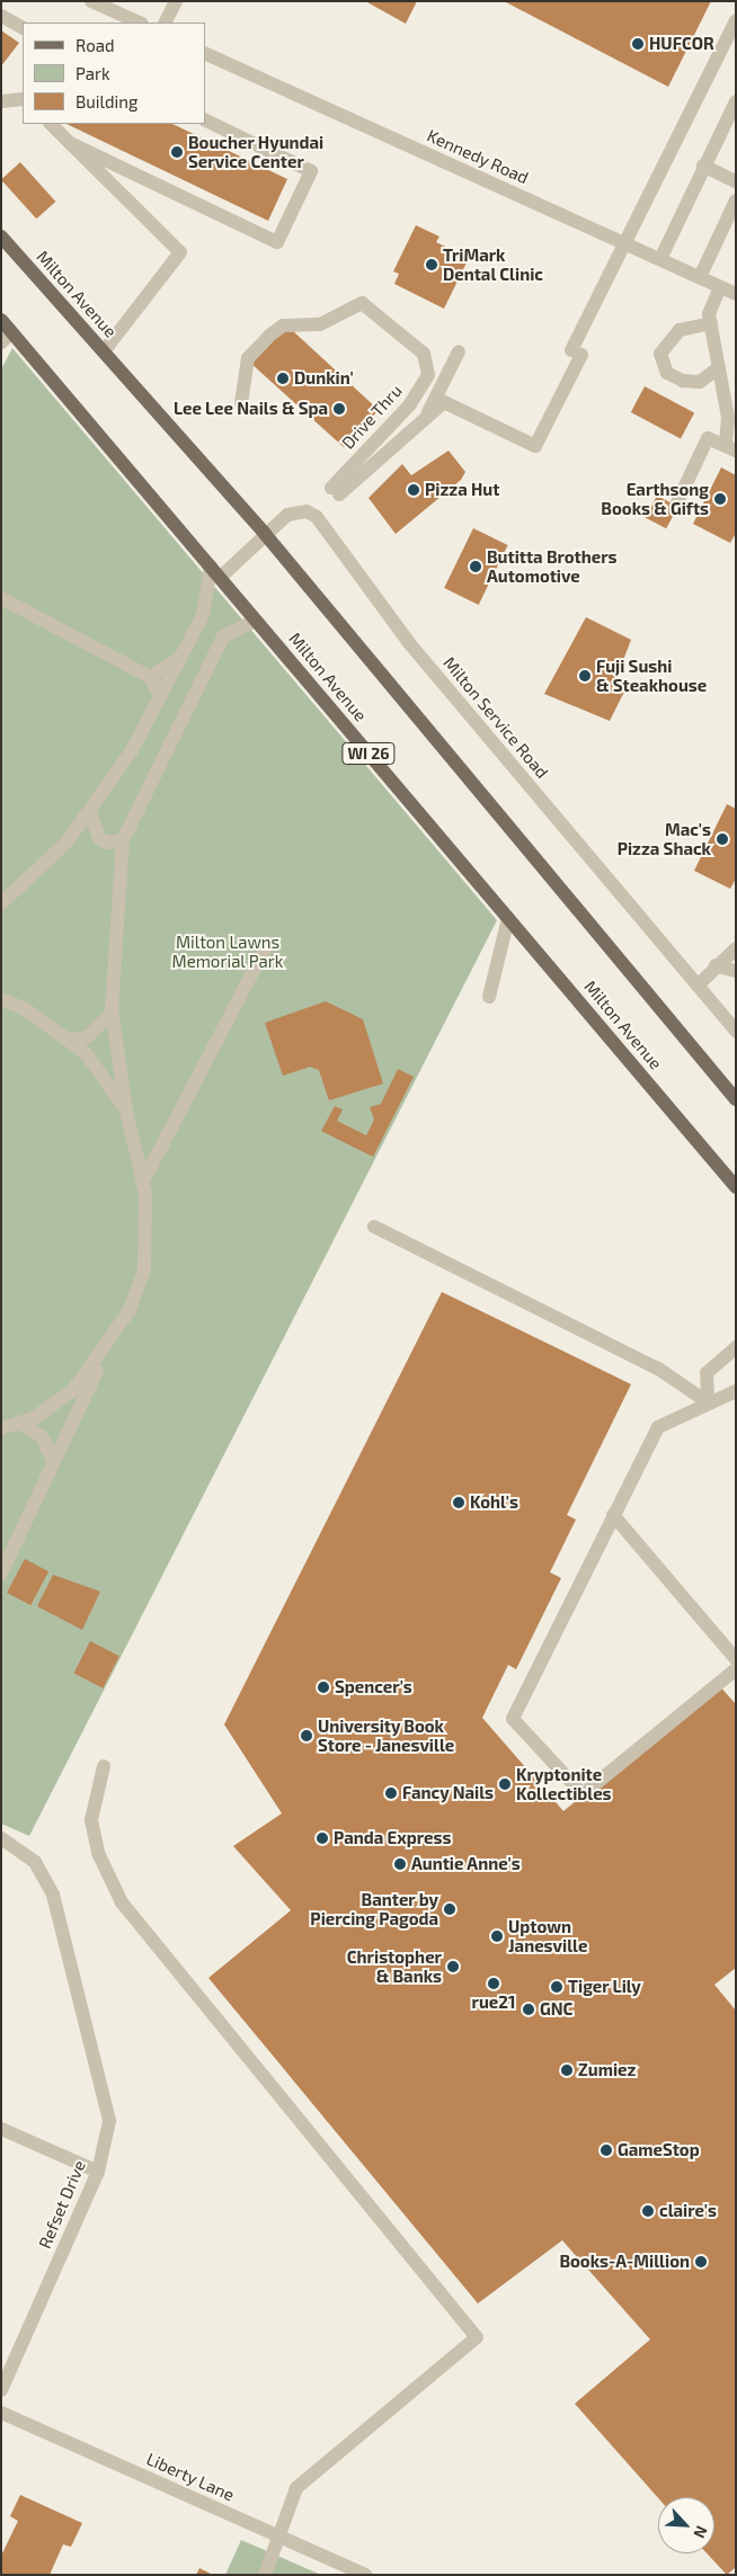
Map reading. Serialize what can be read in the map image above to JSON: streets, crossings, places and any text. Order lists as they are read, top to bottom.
{
  "streets": {
    "main road": ["Milton Avenue", "WI 26"],
    "street": [
      "Kennedy Road",
      "Drive Thru",
      "Milton Service Road",
      "Refset Drive",
      "Liberty Lane"
    ]
  },
  "crossings": [
    ["Milton Avenue", "Milton Service Road"]
  ],
  "parks": ["Milton Lawns Memorial Park"],
  "places": [
    "HUFCOR",
    "Boucher Hyundai Service Center",
    "TriMark Dental Clinic",
    "Dunkin'",
    "Lee Lee Nails & Spa",
    "Pizza Hut",
    "Earthsong Books & Gifts",
    "Butitta Brothers Automotive",
    "Fuji Sushi & Steakhouse",
    "Mac's Pizza Shack",
    "Kohl's",
    "Spencer's",
    "University Book Store - Janesville",
    "Kryptonite Kollectibles",
    "Fancy Nails",
    "Panda Express",
    "Auntie Anne's",
    "Banter by Piercing Pagoda",
    "Uptown Janesville",
    "Christopher & Banks",
    "rue21",
    "Tiger Lily",
    "GNC",
    "Zumiez",
    "GameStop",
    "claire's",
    "Books-A-Million"
  ],
  "legend": ["Road", "Park", "Building"],
  "north": "bottom right"
}
